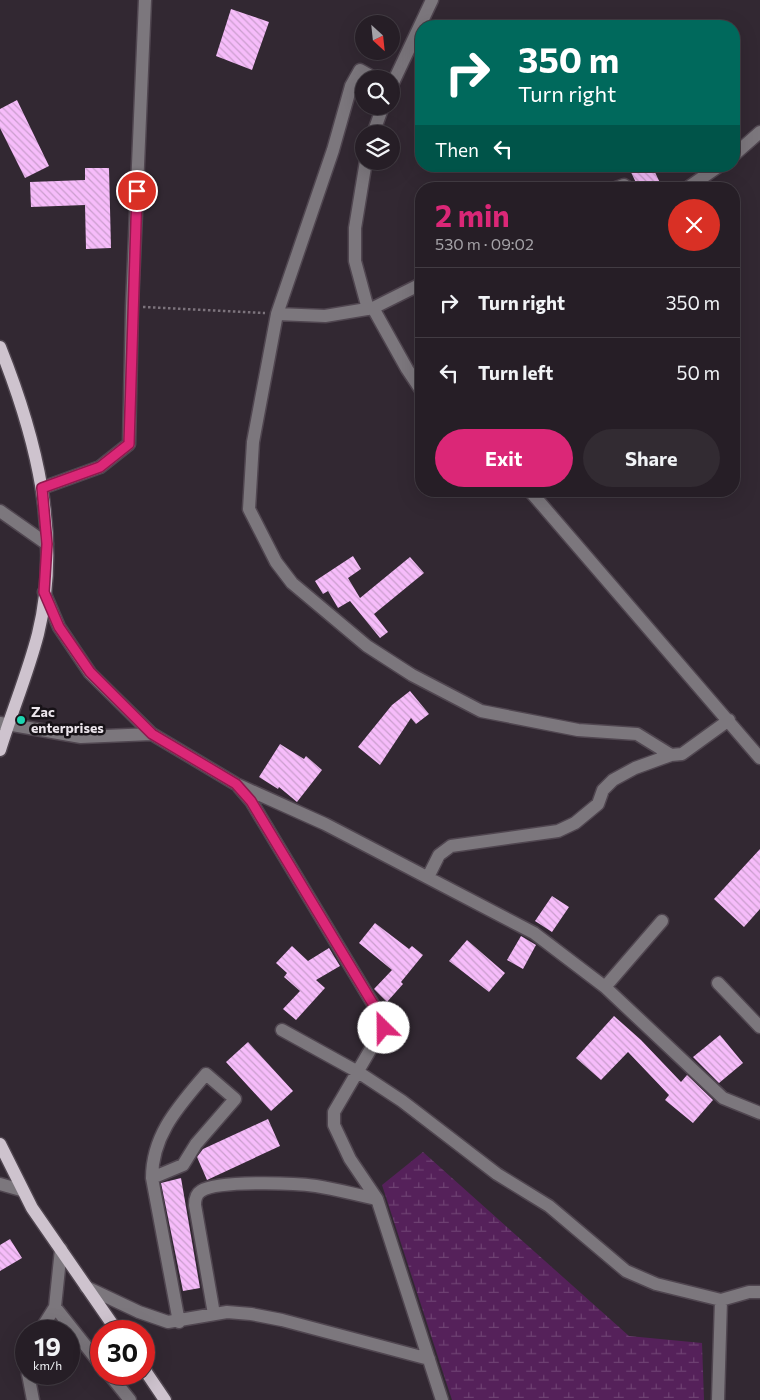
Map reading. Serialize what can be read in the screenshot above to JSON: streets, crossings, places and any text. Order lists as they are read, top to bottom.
{
  "places": ["Zac enterprises"],
  "north": "bottom right",
  "page": {
    "turn": ["350 m", "Turn right"],
    "then": "Then",
    "heading": ["2 min", "530 m · 09:02"],
    "list": [
      {
        "name": "Turn right",
        "value": "350 m"
      },
      {
        "name": "Turn left",
        "value": "50 m"
      }
    ],
    "buttons": ["Exit", "Share"],
    "speed": "19 km/h",
    "limit": "30"
  }
}
